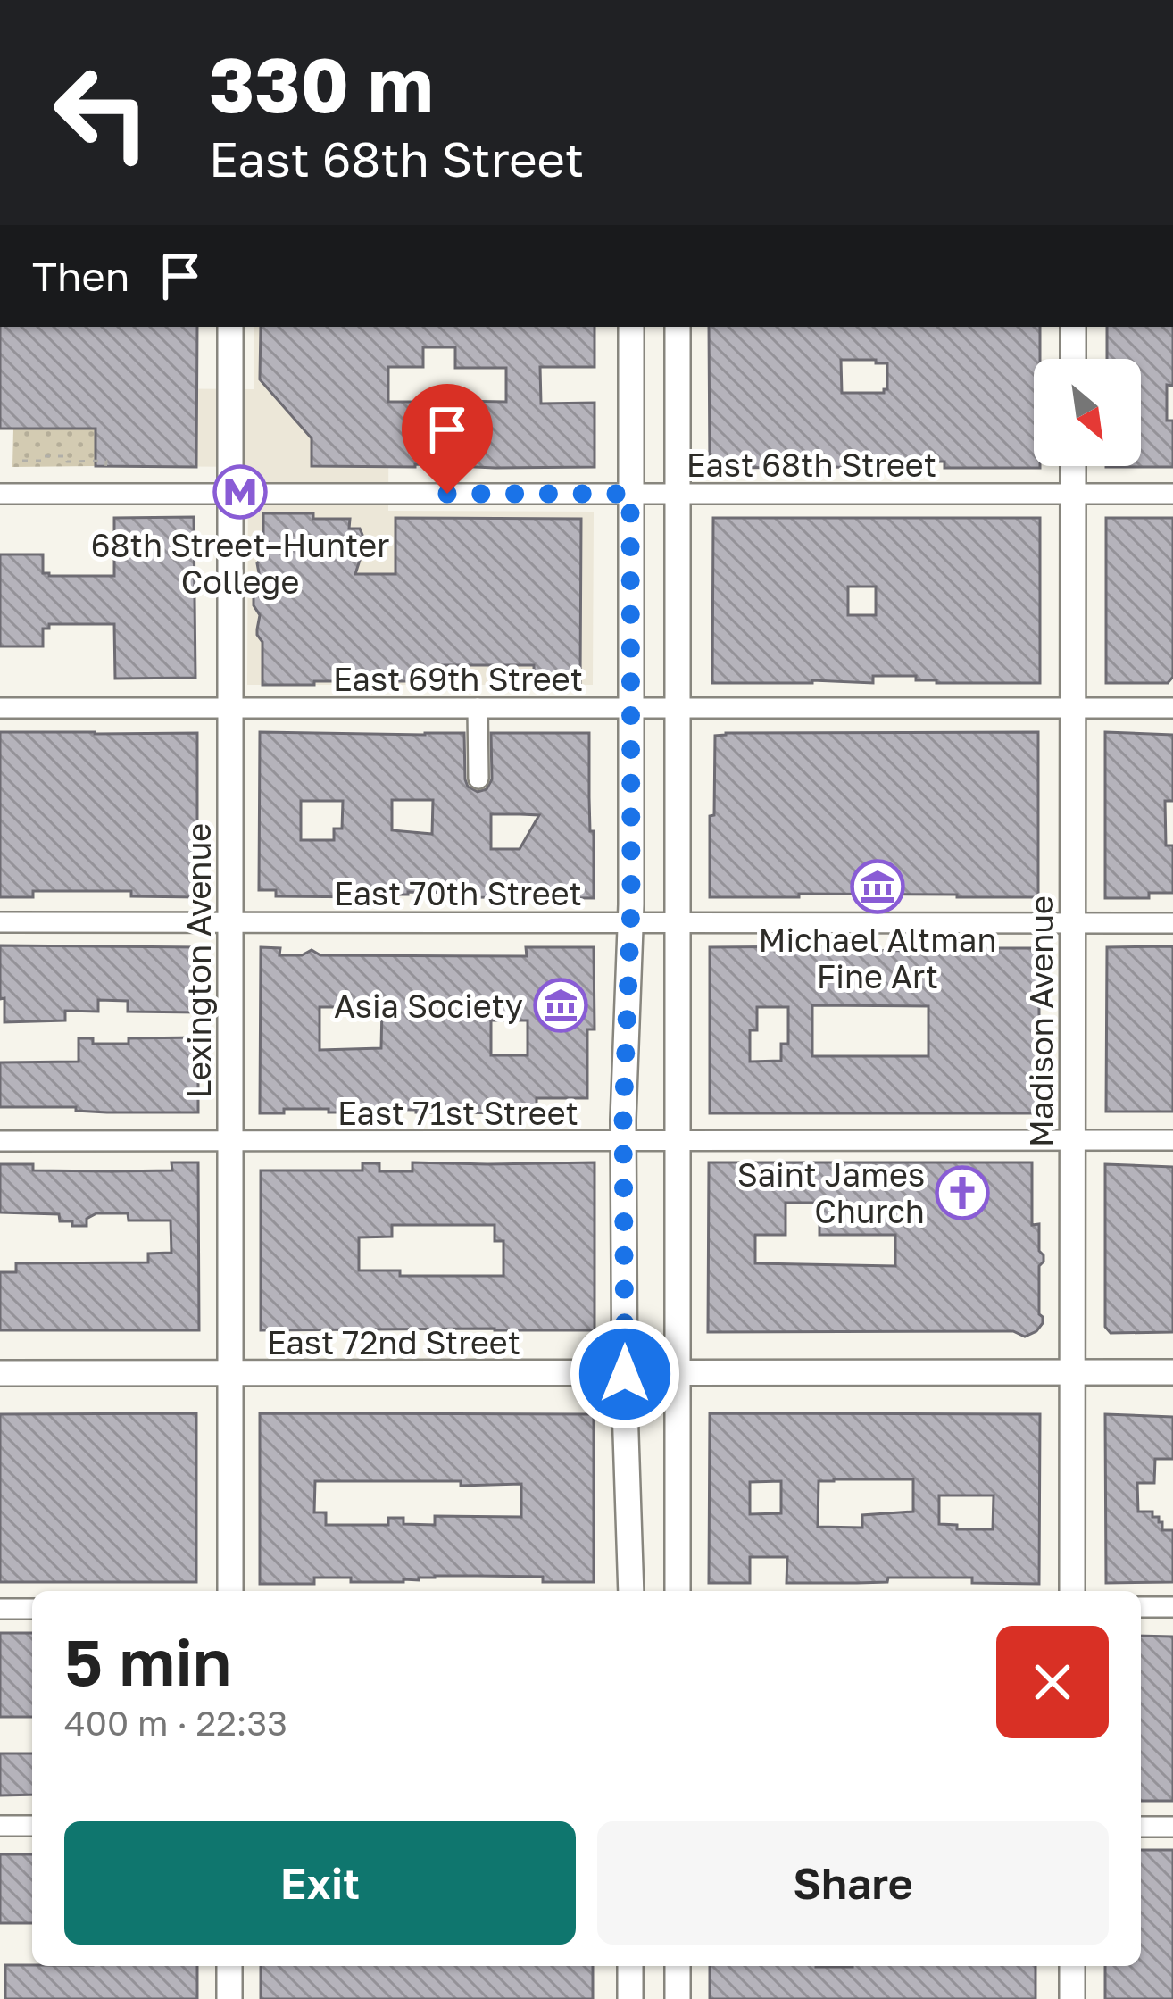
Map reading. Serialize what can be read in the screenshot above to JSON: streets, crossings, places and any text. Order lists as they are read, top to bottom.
{
  "streets": {
    "main road": ["Lexington Avenue", "Madison Avenue", "East 72nd Street"],
    "street": [
      "East 68th Street",
      "East 69th Street",
      "East 70th Street",
      "East 71st Street"
    ]
  },
  "crossings": [
    ["East 68th Street", "Lexington Avenue"],
    ["East 68th Street", "Madison Avenue"],
    ["East 69th Street", "Lexington Avenue"],
    ["East 69th Street", "Madison Avenue"],
    ["East 70th Street", "Lexington Avenue"],
    ["East 70th Street", "Madison Avenue"],
    ["Lexington Avenue", "East 71st Street"],
    ["Lexington Avenue", "East 72nd Street"],
    ["Madison Avenue", "East 71st Street"],
    ["Madison Avenue", "East 72nd Street"]
  ],
  "places": {
    "metro station": ["68th Street–Hunter College"],
    "museum": ["Michael Altman Fine Art", "Asia Society"],
    "church": ["Saint James Church"]
  },
  "north": "bottom right",
  "page": {
    "turn": ["330 m", "East 68th Street"],
    "then": "Then",
    "heading": ["5 min", "400 m · 22:33"],
    "buttons": ["Exit", "Share"]
  }
}
